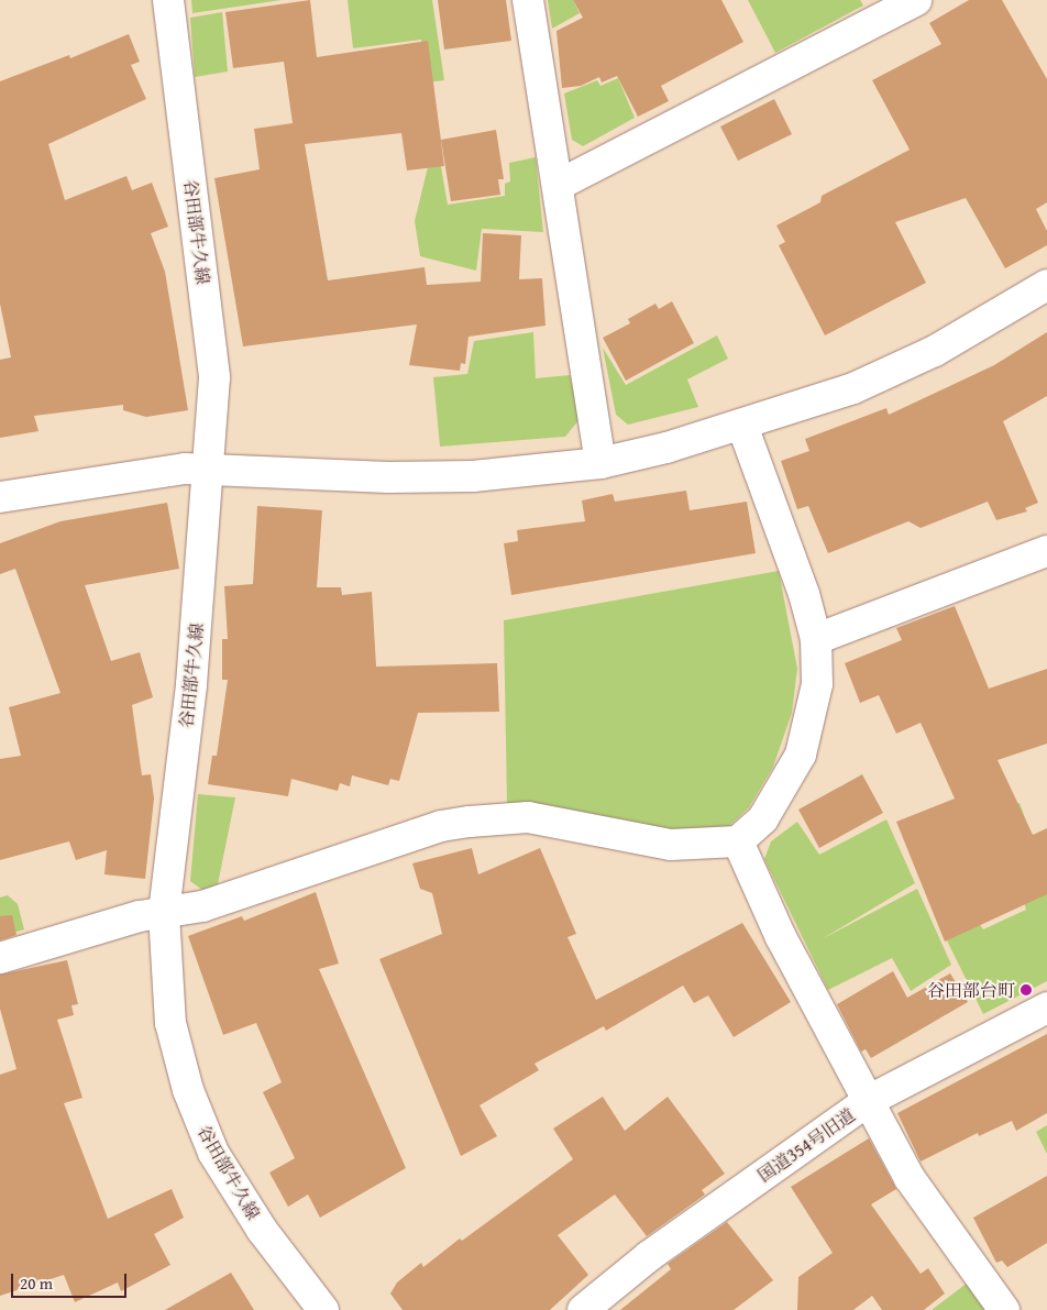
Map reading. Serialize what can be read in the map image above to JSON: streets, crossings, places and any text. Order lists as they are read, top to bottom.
{
  "streets": {
    "street": ["谷田部牛久線", "国道354号旧道"]
  },
  "places": ["谷田部台町"],
  "scale_bar": "20 m"
}
